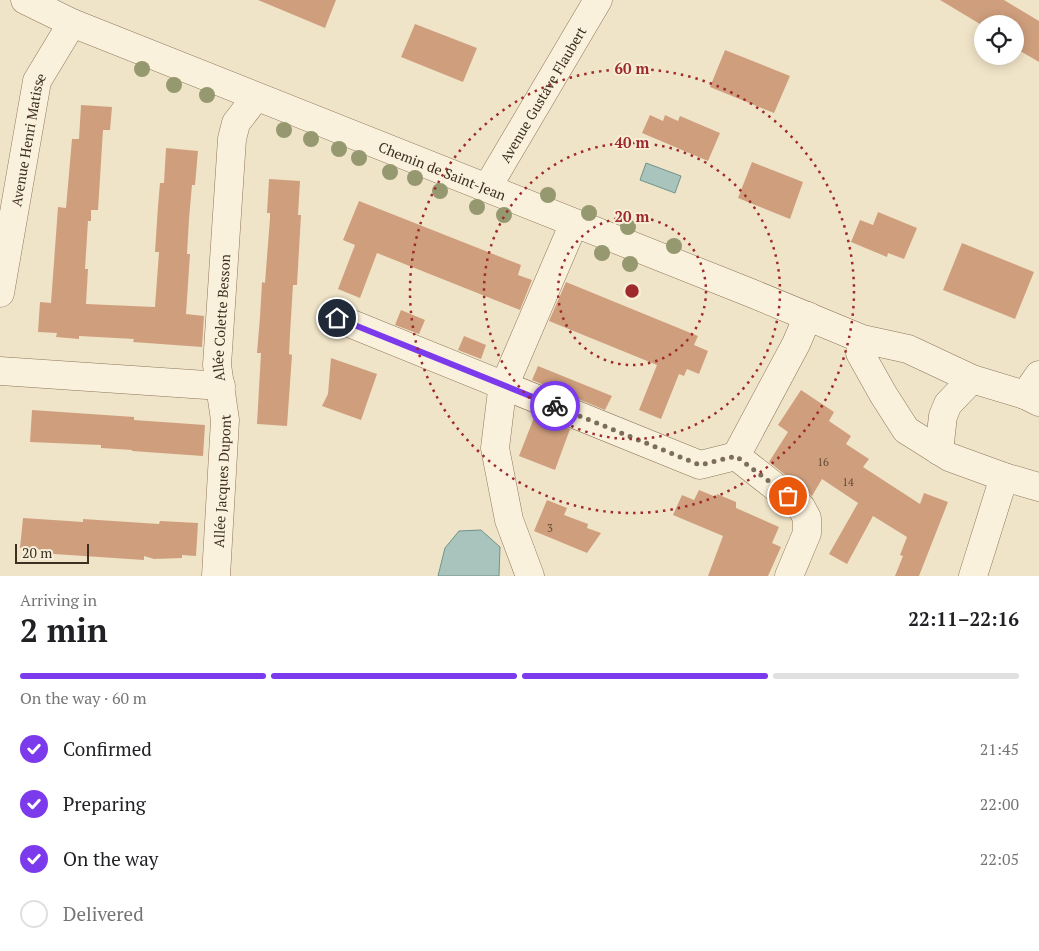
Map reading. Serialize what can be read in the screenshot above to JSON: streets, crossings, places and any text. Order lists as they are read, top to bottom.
{
  "streets": {
    "street": [
      "Avenue Gustave Flaubert",
      "Avenue Henri Matisse",
      "Chemin de Saint-Jean",
      "Allée Colette Besson",
      "Allée Jacques Dupont"
    ]
  },
  "crossings": [
    ["Avenue Gustave Flaubert", "Chemin de Saint-Jean"],
    ["Avenue Henri Matisse", "Chemin de Saint-Jean"],
    ["Chemin de Saint-Jean", "Allée Colette Besson"],
    ["Allée Colette Besson", "Allée Jacques Dupont"]
  ],
  "house_numbers": ["16", "14", "3"],
  "scale_bar": "20 m",
  "page": {
    "scale": "20 m",
    "heading": ["2 min", "Arriving in", "22:11–22:16"],
    "bar": "On the way · 60 m",
    "list": [
      ["Confirmed", "21:45"],
      ["Preparing", "22:00"],
      ["On the way", "22:05"],
      "Delivered"
    ]
  },
  "rings": ["60 m", "40 m", "20 m"]
}
